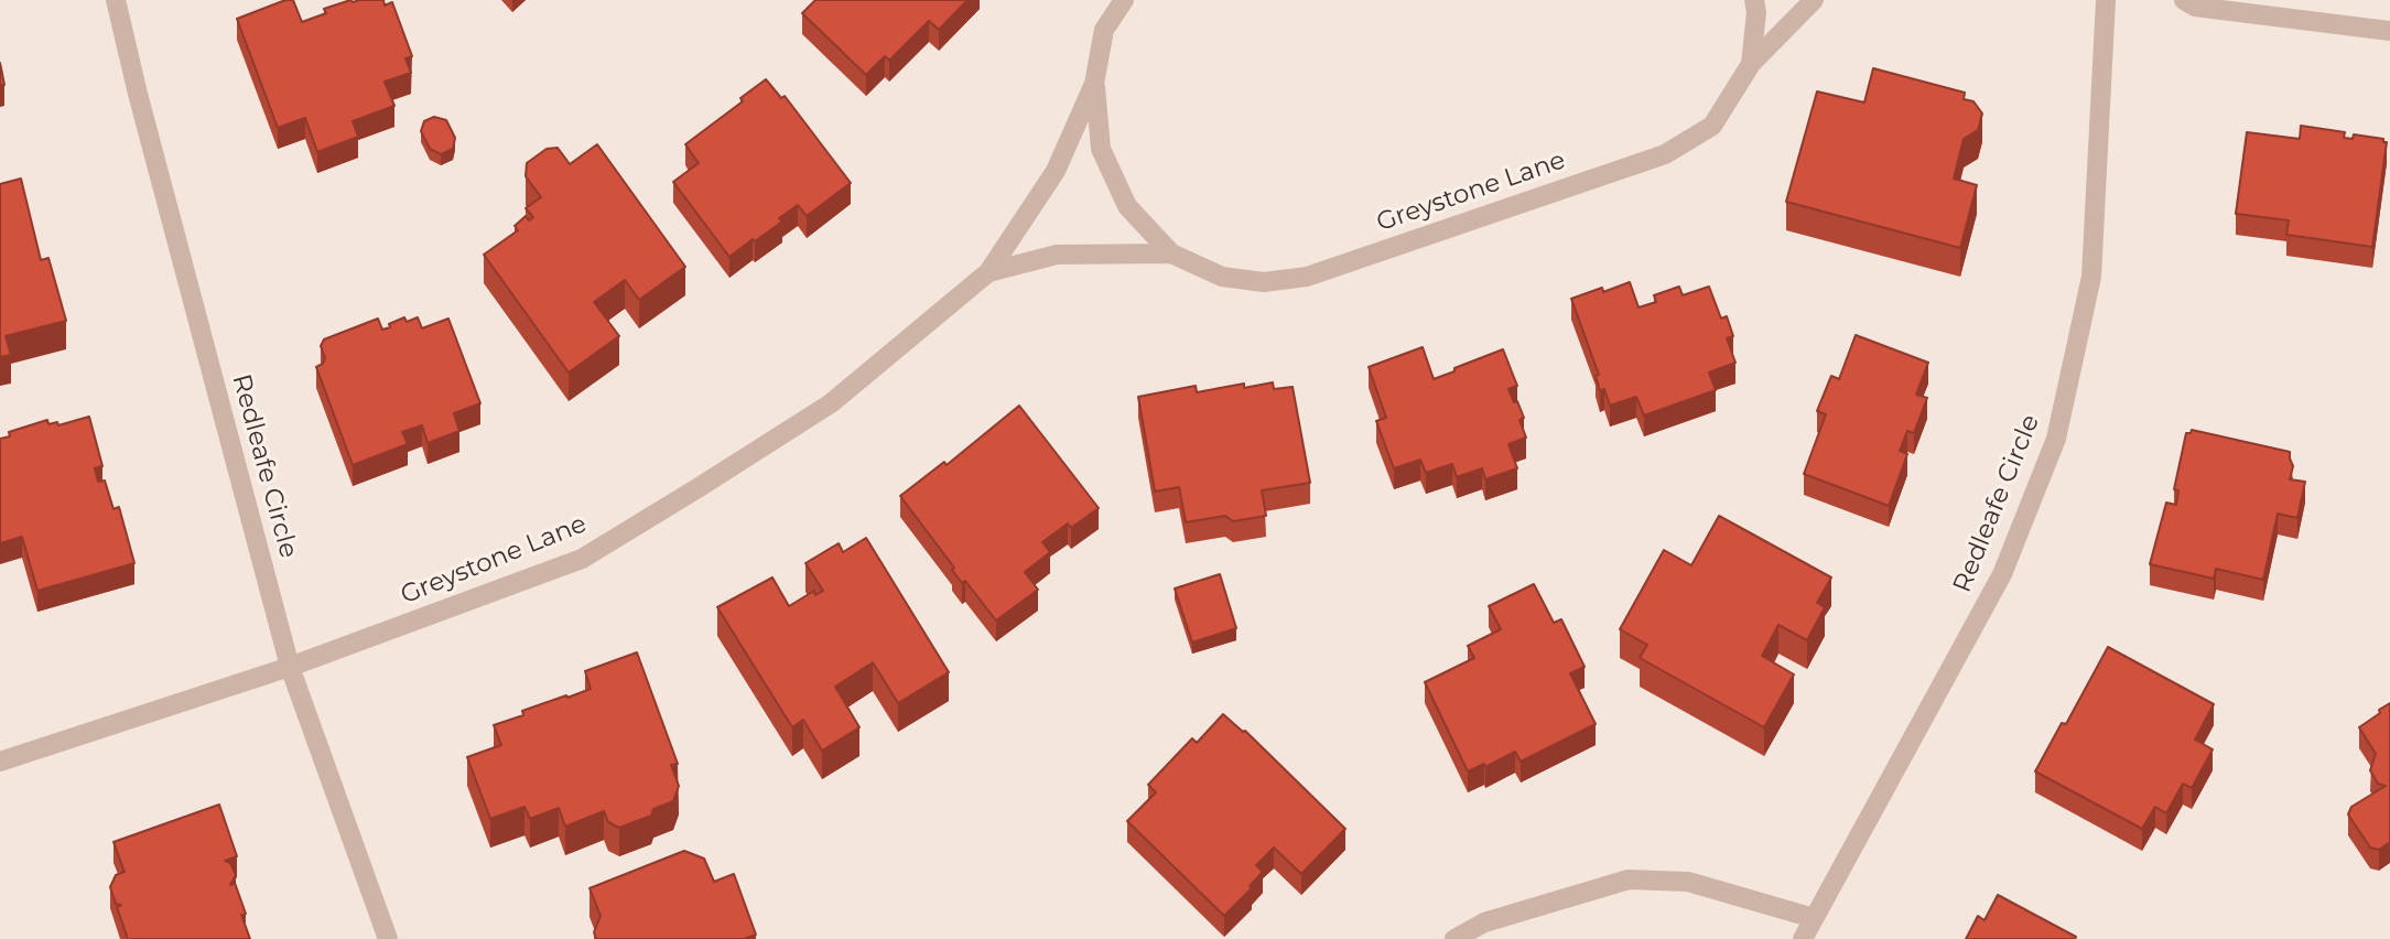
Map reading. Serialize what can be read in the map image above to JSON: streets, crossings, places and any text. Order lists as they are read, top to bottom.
{
  "streets": {
    "street": ["Greystone Lane", "Redleafe Circle"]
  },
  "crossings": [
    ["Greystone Lane", "Redleafe Circle"]
  ]
}
